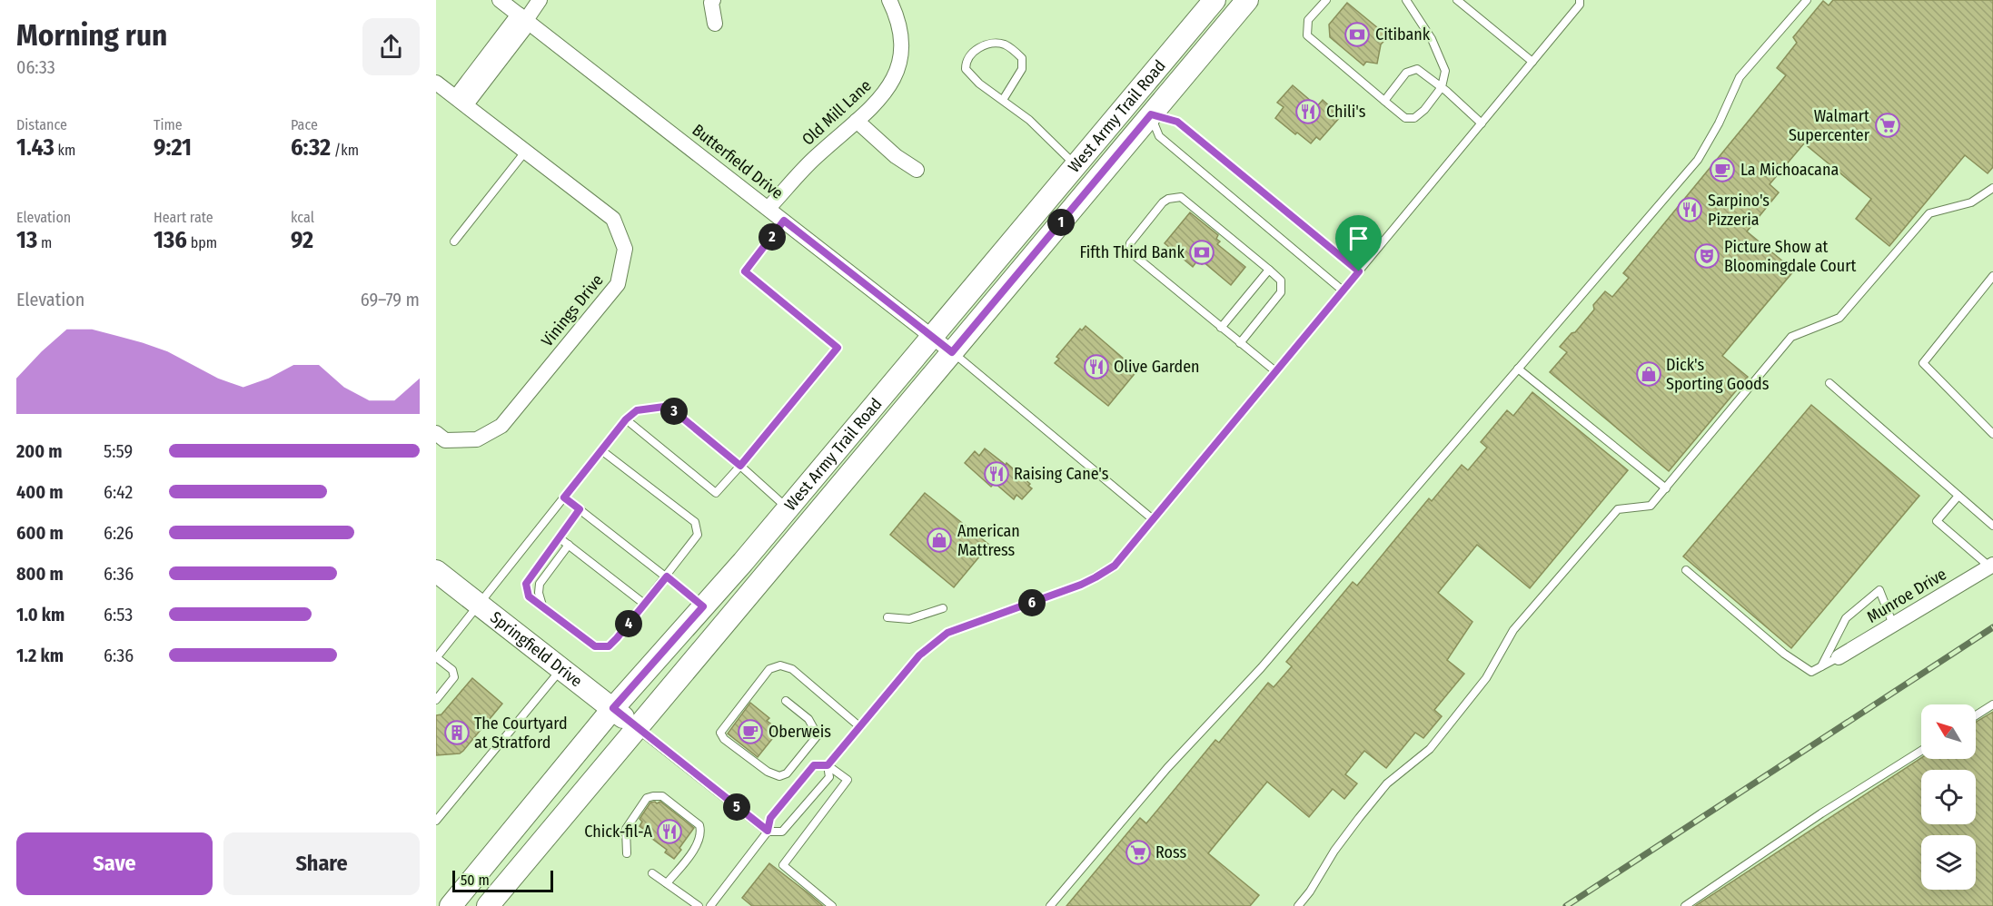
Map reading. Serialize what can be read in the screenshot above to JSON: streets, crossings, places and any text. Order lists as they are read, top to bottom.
{
  "streets": {
    "main road": ["West Army Trail Road", "Springfield Drive"],
    "street": [
      "Old Mill Lane",
      "Butterfield Drive",
      "Vinings Drive",
      "Munroe Drive"
    ]
  },
  "crossings": [
    ["Old Mill Lane", "Butterfield Drive"],
    ["West Army Trail Road", "Butterfield Drive"],
    ["West Army Trail Road", "Springfield Drive"]
  ],
  "places": {
    "bank": ["Citibank", "Fifth Third Bank"],
    "restaurant": [
      "Chili's",
      "Sarpino's Pizzeria",
      "Olive Garden",
      "Raising Cane's",
      "Chick-fil-A"
    ],
    "supermarket": ["Walmart Supercenter", "Ross"],
    "cafe": ["La Michoacana", "Oberweis"],
    "theatre": ["Picture Show at Bloomingdale Court"],
    "shop": ["Dick's Sporting Goods", "American Mattress"],
    "building": ["The Courtyard at Stratford"]
  },
  "scale_bar": "50 m",
  "north": "top left",
  "page": {
    "heading": ["Morning run", "06:33"],
    "stats": [
      ["Distance", "1.43 km"],
      ["Time", "9:21"],
      ["Pace", "6:32 /km"],
      ["Elevation", "13 m"],
      ["Heart rate", "136 bpm"],
      ["kcal", "92"]
    ],
    "pins": [
      "1",
      "2",
      "3",
      "6",
      "4",
      "5"
    ],
    "chart": ["Elevation", "69–79 m"],
    "list": [
      {
        "name": "200 m",
        "note": "5:59"
      },
      {
        "name": "400 m",
        "note": "6:42"
      },
      {
        "name": "600 m",
        "note": "6:26"
      },
      {
        "name": "800 m",
        "note": "6:36"
      },
      {
        "name": "1.0 km",
        "note": "6:53"
      },
      {
        "name": "1.2 km",
        "note": "6:36"
      }
    ],
    "buttons": ["Save", "Share"],
    "scale": "50 m"
  }
}
